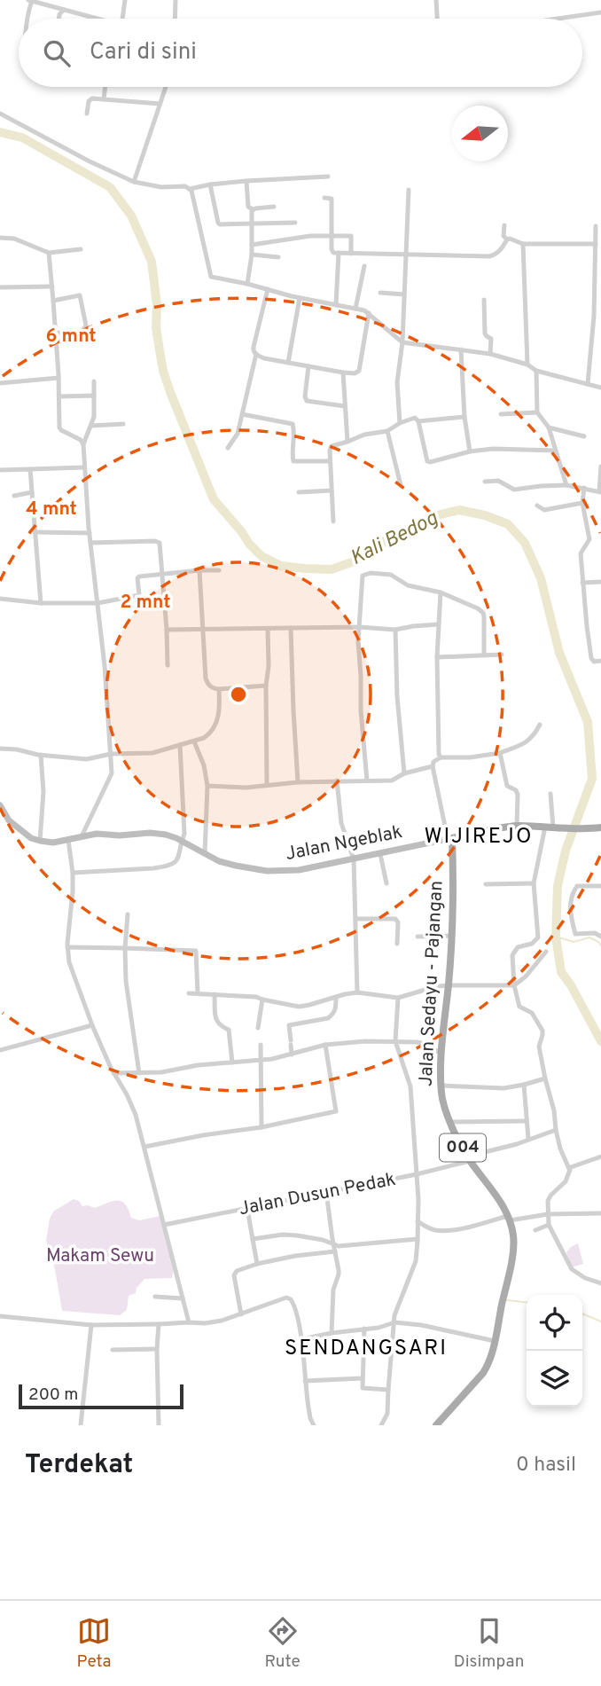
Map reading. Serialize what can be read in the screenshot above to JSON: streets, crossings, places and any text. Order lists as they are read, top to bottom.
{
  "streets": {
    "main road": ["Jalan Ngeblak", "Jalan Sedayu - Pajangan", "004"],
    "street": ["Jalan Dusun Pedak"]
  },
  "crossings": [
    ["Jalan Ngeblak", "Jalan Sedayu - Pajangan"],
    ["Jalan Sedayu - Pajangan", "Jalan Dusun Pedak"]
  ],
  "districts": ["WIJIREJO", "SENDANGSARI"],
  "water": ["Kali Bedog"],
  "parks": ["Makam Sewu"],
  "scale_bar": "200 m",
  "north": "left",
  "page": {
    "search": "Cari di sini",
    "scale": "200 m",
    "heading": ["Terdekat", "0 hasil"],
    "nav": ["Peta", "Rute", "Disimpan"]
  },
  "rings": ["6 mnt", "4 mnt", "2 mnt"]
}
